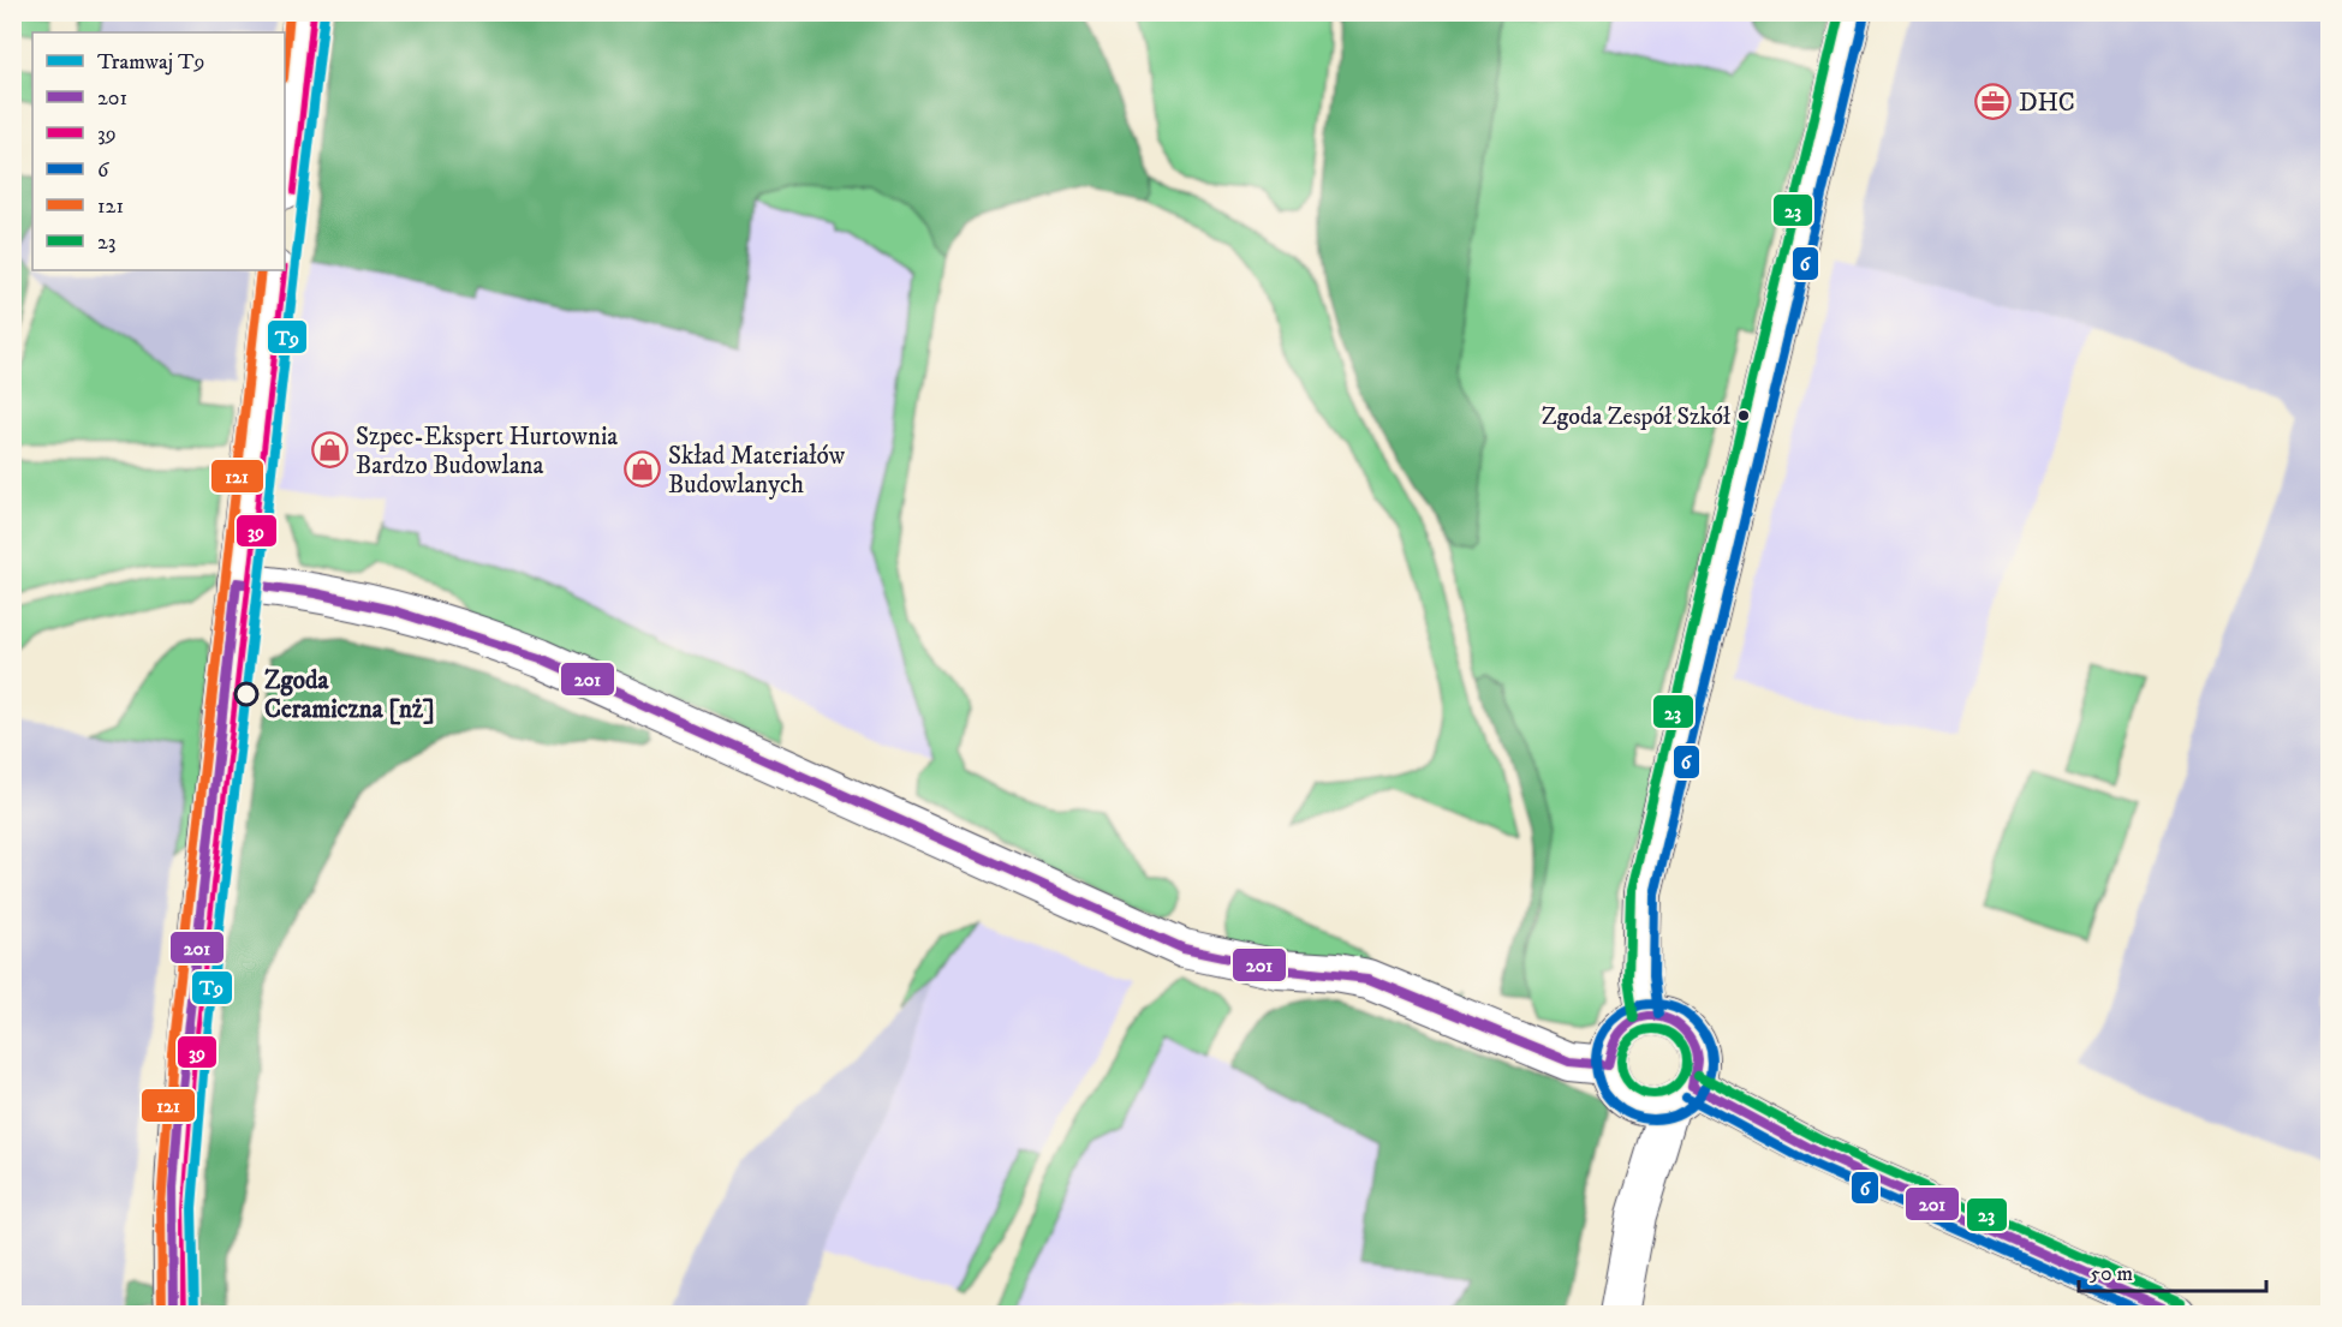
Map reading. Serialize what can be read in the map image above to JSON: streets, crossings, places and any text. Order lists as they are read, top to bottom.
{
  "places": {
    "office": ["DHC"],
    "other": ["Zgoda Zespół Szkół", "Zgoda Ceramiczna [nż]"],
    "shop": ["Szpec-Ekspert Hurtownia Bardzo Budowlana", "Skład Materiałów Budowlanych"]
  },
  "lines": [
    "tram line T9",
    "transit line 121",
    "transit line 23",
    "transit line 39",
    "transit line 6",
    "transit line 201"
  ],
  "legend": [
    "Tramwaj T9",
    "201",
    "39",
    "6",
    "121",
    "23"
  ],
  "scale_bar": "50 m"
}
